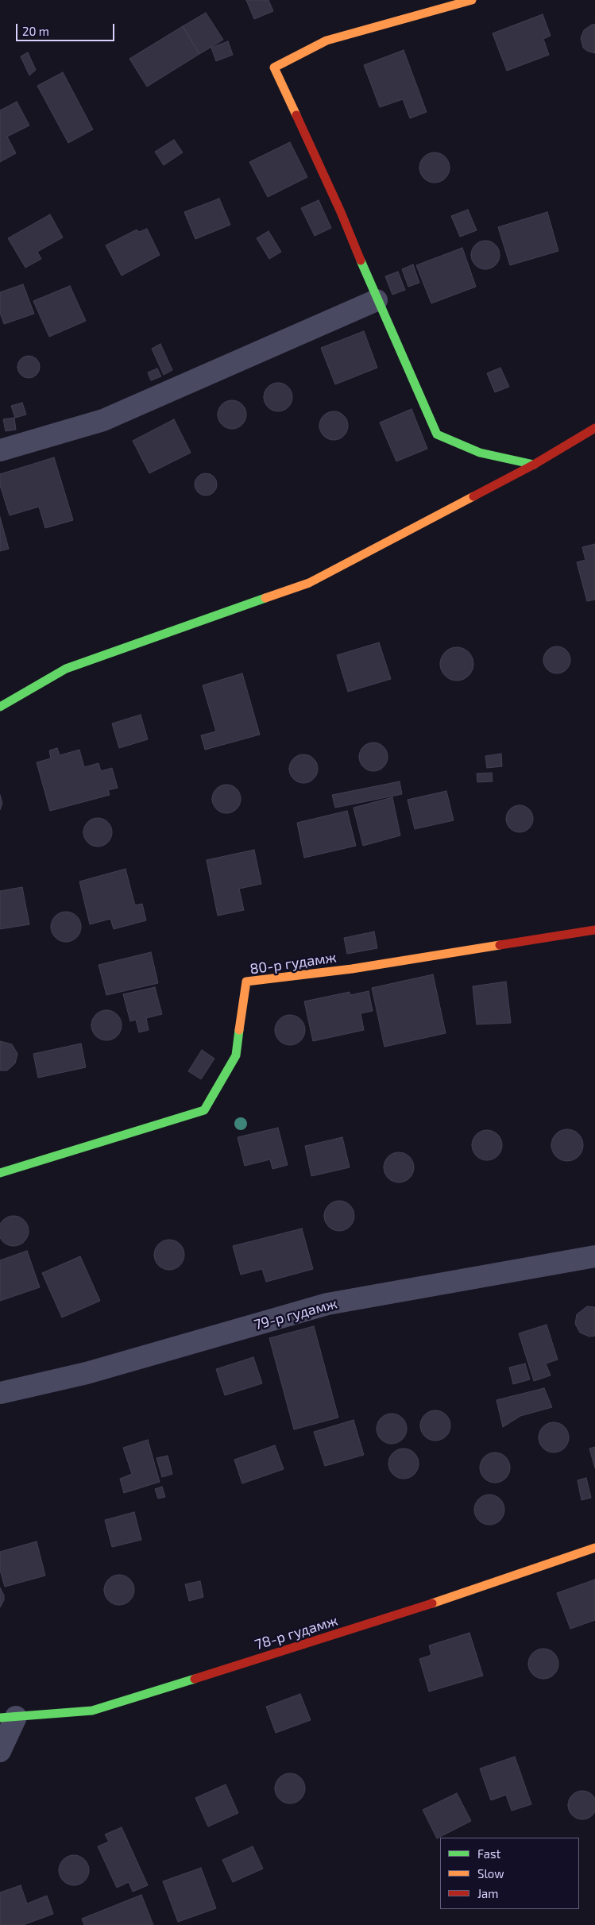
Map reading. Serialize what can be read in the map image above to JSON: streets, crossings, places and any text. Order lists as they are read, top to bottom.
{
  "streets": {
    "street": ["80-р гудамж", "79-р гудамж", "78-р гудамж"]
  },
  "legend": ["Fast", "Slow", "Jam"],
  "scale_bar": "20 m"
}
